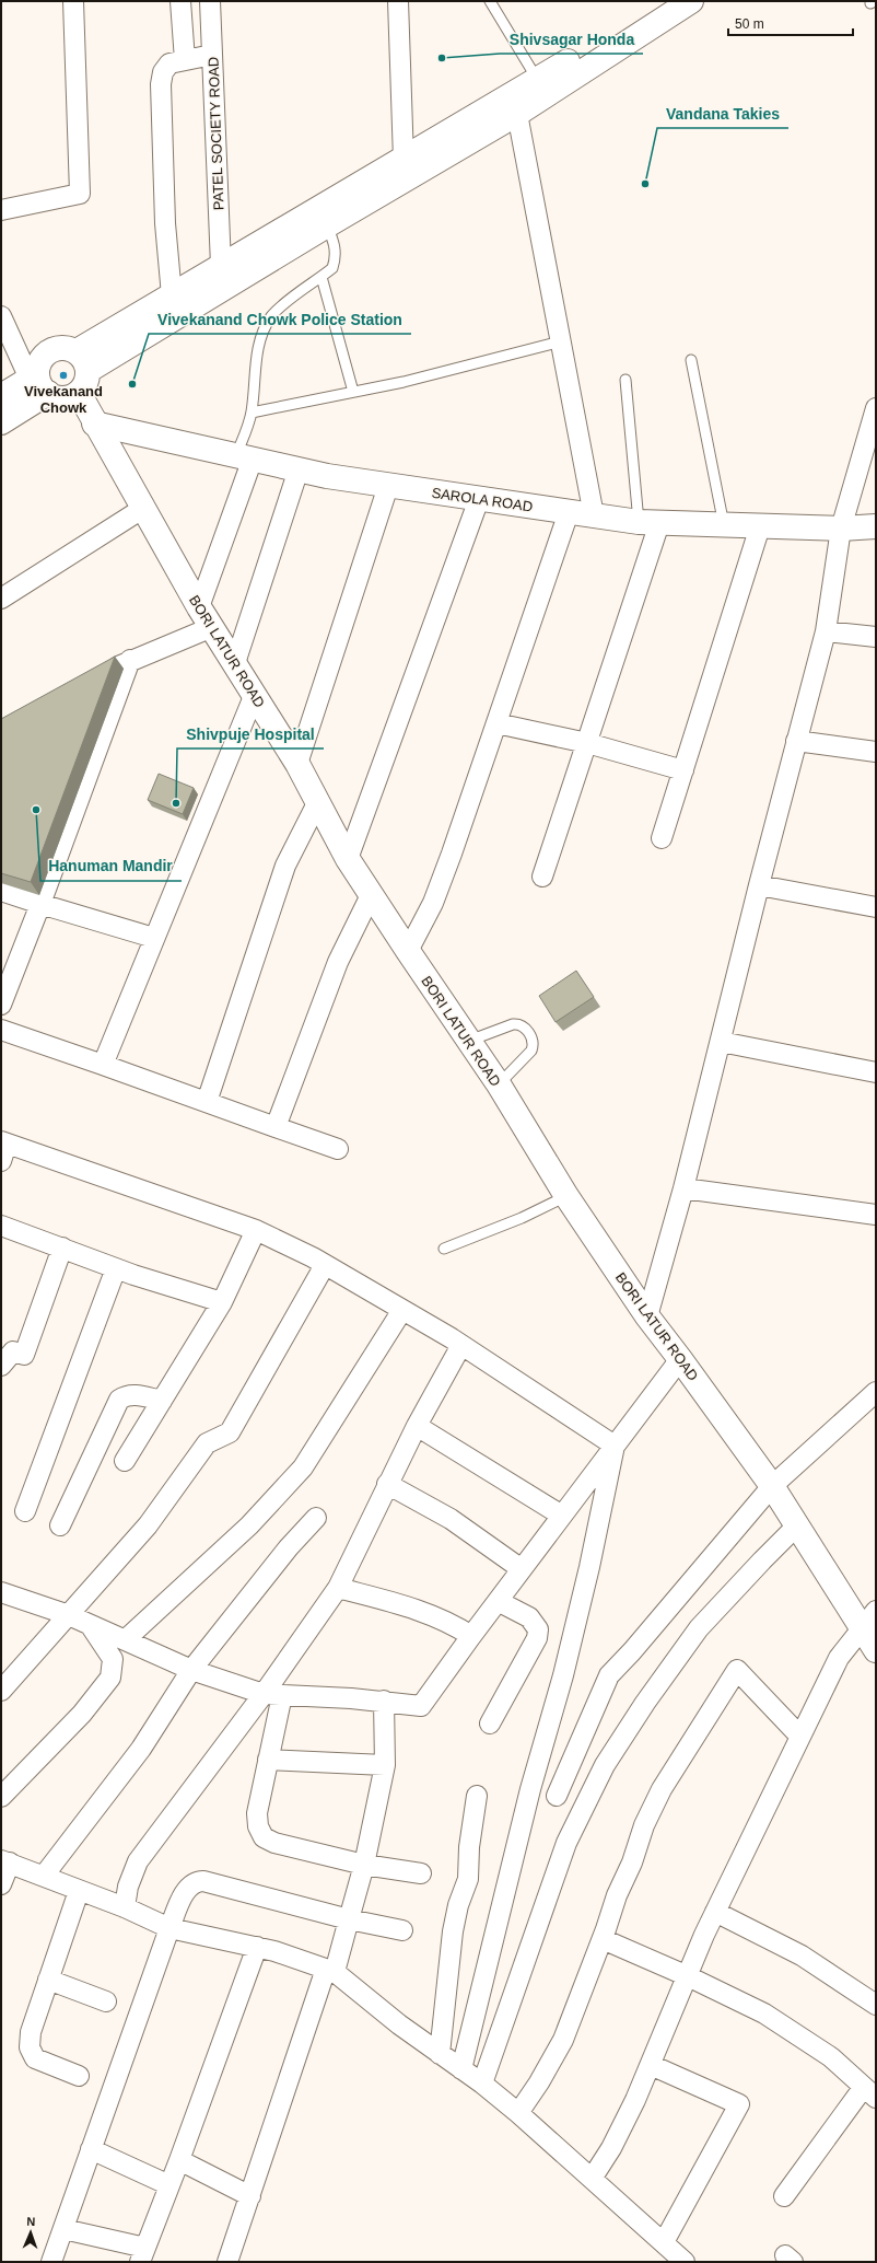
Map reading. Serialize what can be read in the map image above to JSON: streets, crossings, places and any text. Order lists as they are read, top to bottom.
{
  "streets": {
    "main road": ["SAROLA ROAD", "BORI LATUR ROAD"],
    "street": ["PATEL SOCIETY ROAD"]
  },
  "crossings": [
    ["SAROLA ROAD", "BORI LATUR ROAD"]
  ],
  "places": [
    "Shivsagar Honda",
    "Vandana Takies",
    "Vivekanand Chowk",
    "Vivekanand Chowk Police Station",
    "Shivpuje Hospital",
    "Hanuman Mandir"
  ],
  "scale_bar": "50 m",
  "north": "top"
}
